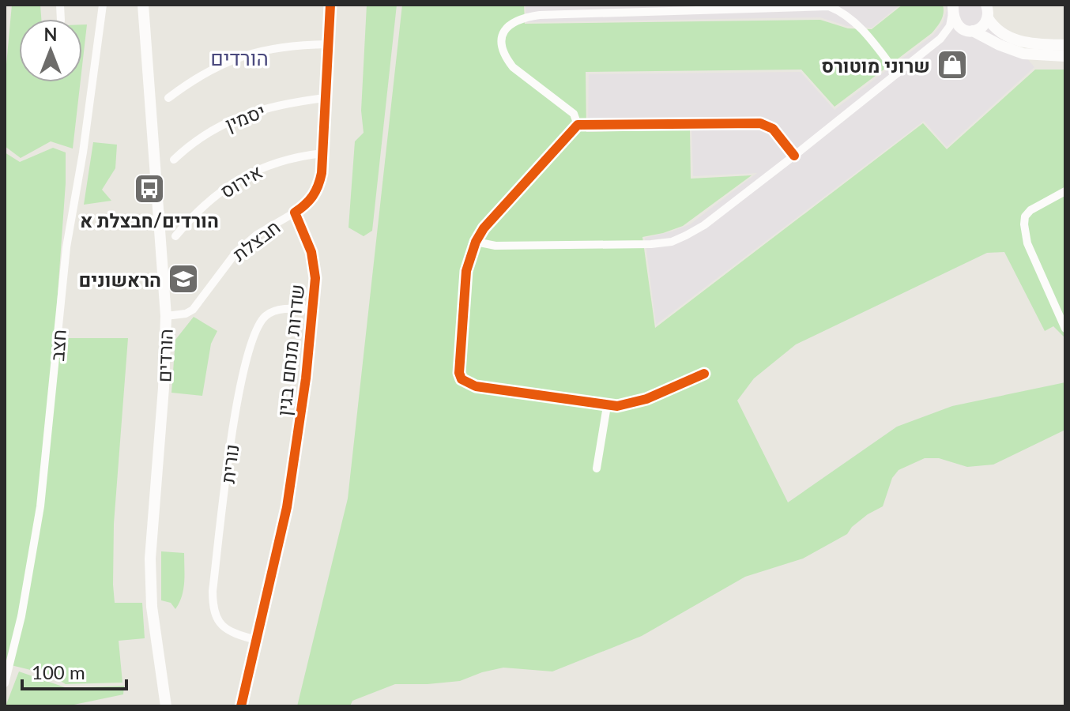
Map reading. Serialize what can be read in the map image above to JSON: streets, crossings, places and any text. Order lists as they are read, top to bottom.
{
  "streets": {
    "street": [
      "יסמין",
      "אירוס",
      "חבצלת",
      "חצב",
      "שדרות מנחם בגין",
      "הורדים",
      "נורית"
    ]
  },
  "crossings": [
    ["חבצלת", "שדרות מנחם בגין"],
    ["חבצלת", "הורדים"],
    ["שדרות מנחם בגין", "נורית"]
  ],
  "districts": ["הורדים"],
  "places": {
    "shop": ["שרוני מוטורס"],
    "bus stop": ["הורדים/חבצלת א"],
    "school or university": ["הראשונים"]
  },
  "scale_bar": "100 m",
  "north": "top"
}
